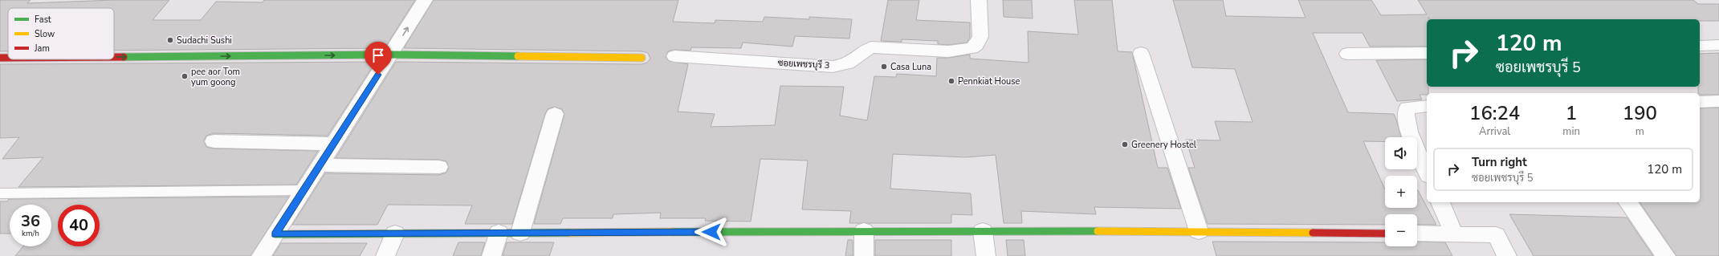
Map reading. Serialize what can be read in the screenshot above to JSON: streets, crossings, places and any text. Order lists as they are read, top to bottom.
{
  "streets": {
    "street": ["ซอยเพชรบุรี 3"]
  },
  "places": [
    "Sudachi Sushi",
    "Casa Luna",
    "pee aor Tom yum goong",
    "Pennkiat House",
    "Greenery Hostel"
  ],
  "legend": ["Fast", "Slow", "Jam"],
  "page": {
    "turn": ["120 m", "ซอยเพชรบุรี 5"],
    "eta": [
      "16:24",
      "Arrival",
      "1",
      "min",
      "190",
      "m"
    ],
    "map_buttons": ["+", "−"],
    "list": [
      {
        "name": "Turn right",
        "note": "ซอยเพชรบุรี 5",
        "value": "120 m"
      }
    ],
    "speed": "36 km/h",
    "limit": "40"
  }
}
